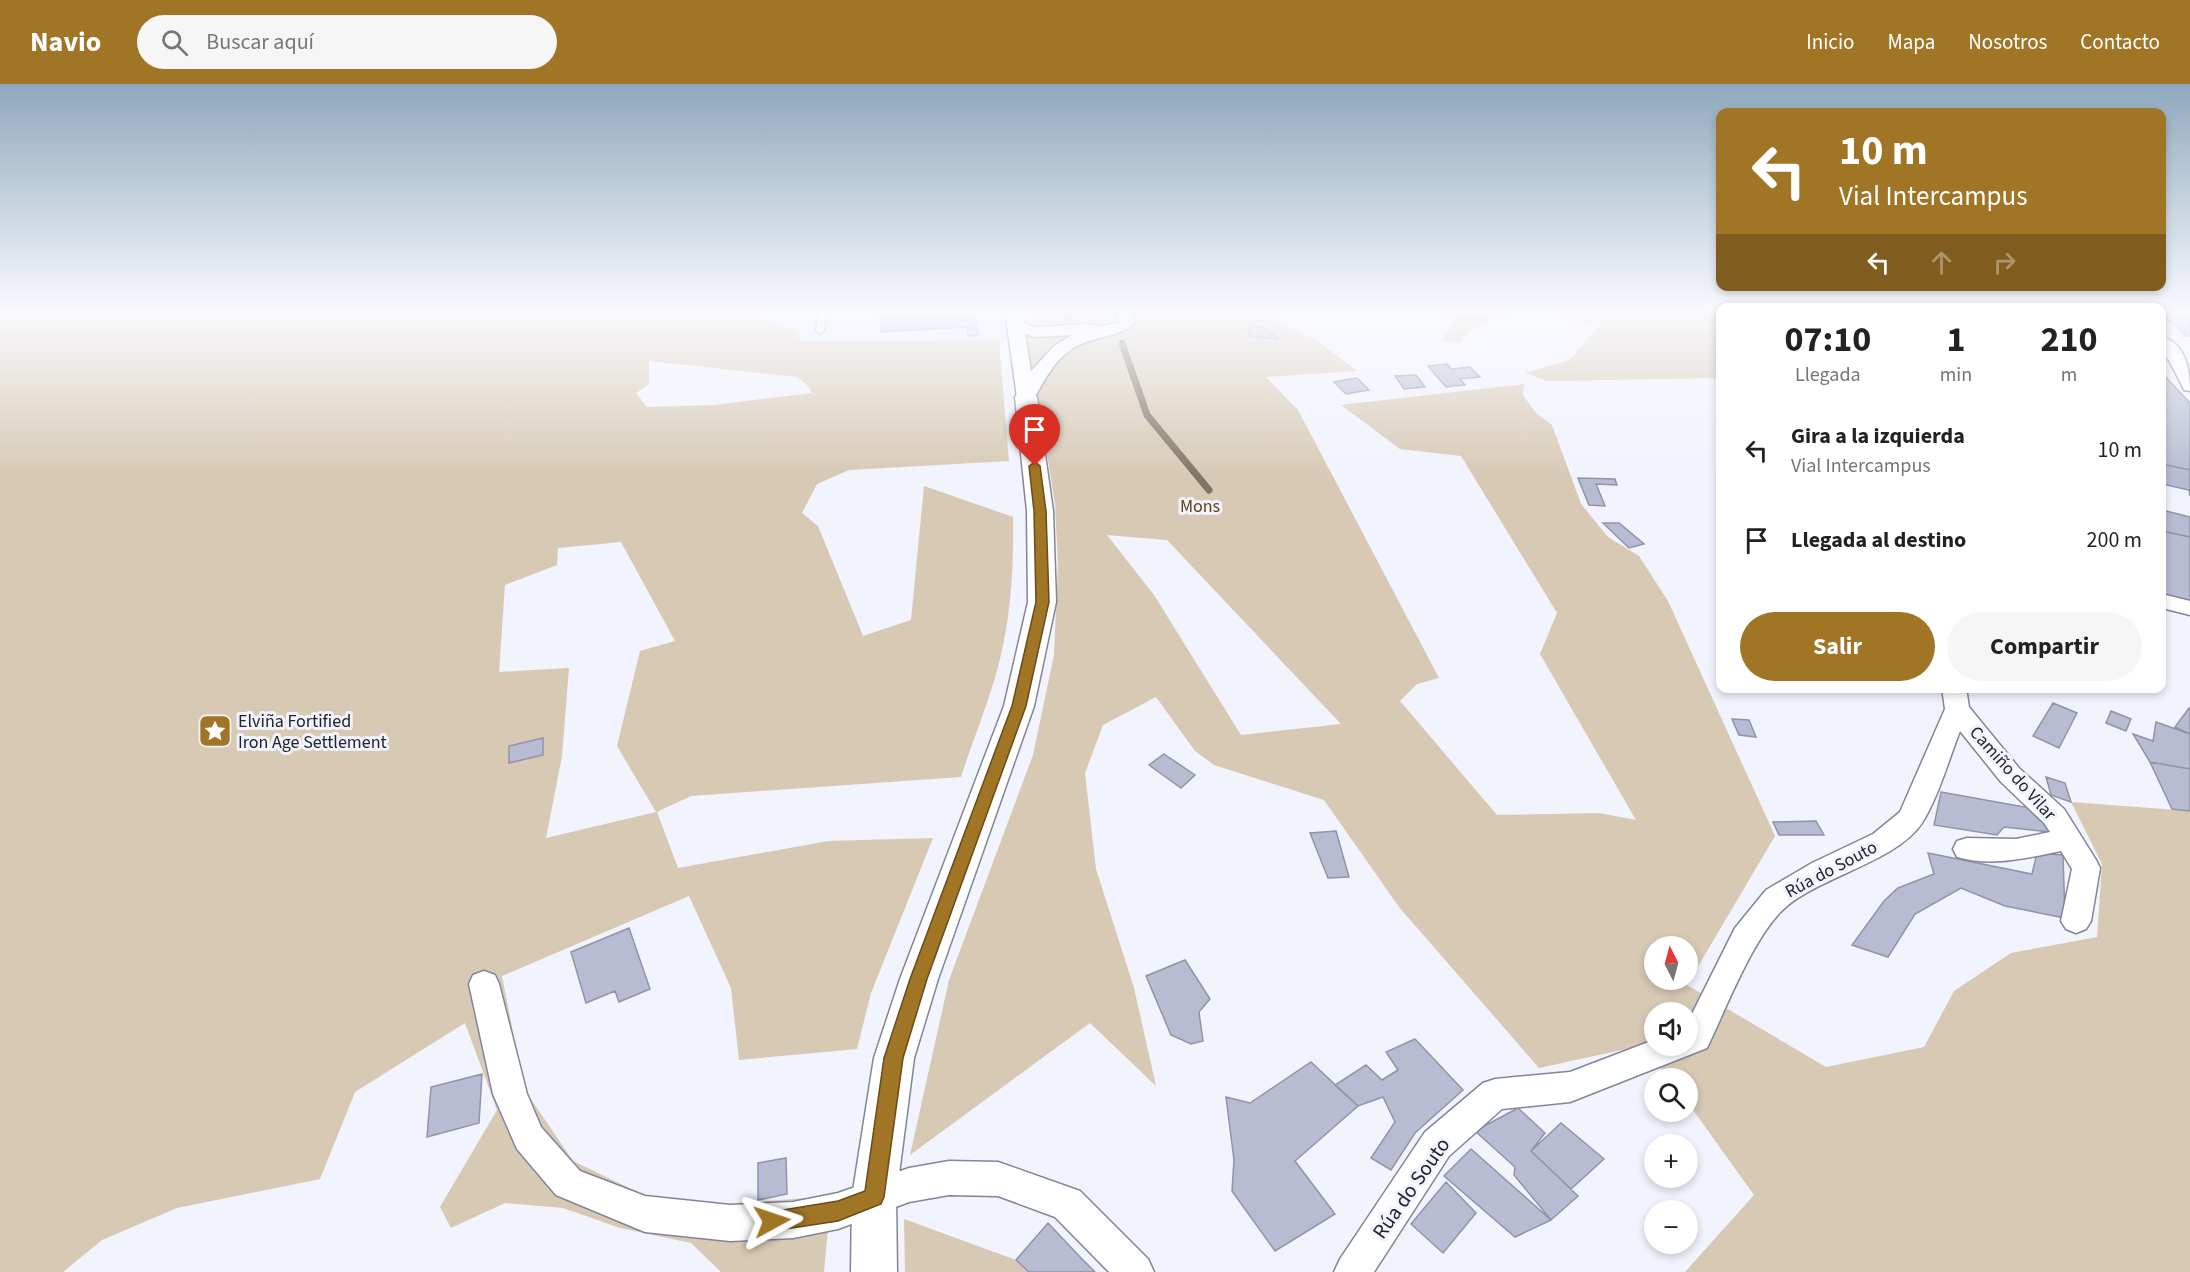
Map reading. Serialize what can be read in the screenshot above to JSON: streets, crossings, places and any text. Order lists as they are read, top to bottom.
{
  "streets": {
    "street": ["Camiño do Vilar", "Rúa do Souto"]
  },
  "crossings": [
    ["Camiño do Vilar", "Rúa do Souto"]
  ],
  "parks": ["Mons"],
  "places": {
    "place": ["Elviña Fortified Iron Age Settlement"]
  },
  "north": "top",
  "page": {
    "header": "Navio",
    "search": "Buscar aquí",
    "nav": [
      "Inicio",
      "Mapa",
      "Nosotros",
      "Contacto"
    ],
    "turn": ["10 m", "Vial Intercampus"],
    "eta": [
      "07:10",
      "Llegada",
      "1",
      "min",
      "210",
      "m"
    ],
    "list": [
      {
        "name": "Gira a la izquierda",
        "note": "Vial Intercampus",
        "value": "10 m"
      },
      {
        "name": "Llegada al destino",
        "value": "200 m"
      }
    ],
    "buttons": ["Salir", "Compartir"],
    "map_buttons": ["+", "−"]
  }
}
